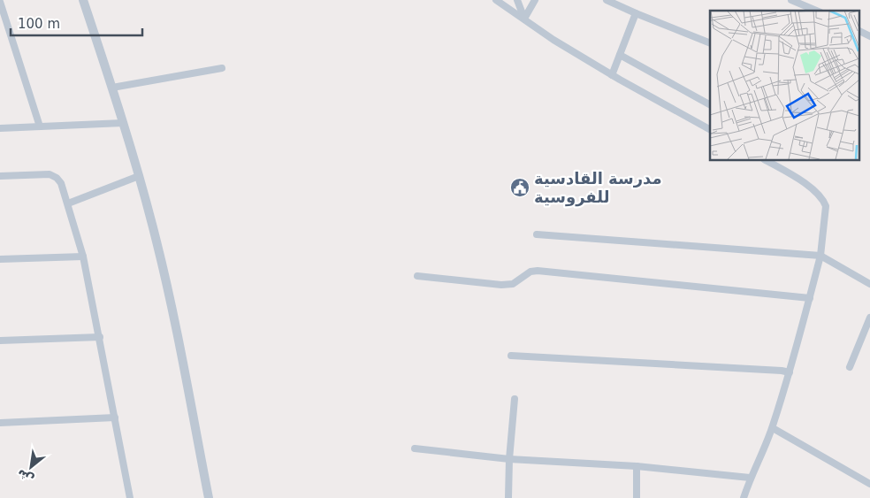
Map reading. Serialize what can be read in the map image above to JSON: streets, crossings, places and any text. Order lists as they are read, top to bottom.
{
  "places": {
    "public building": ["مدرسة القادسية للفروسية"]
  },
  "scale_bar": "100 m",
  "north": "bottom left"
}
